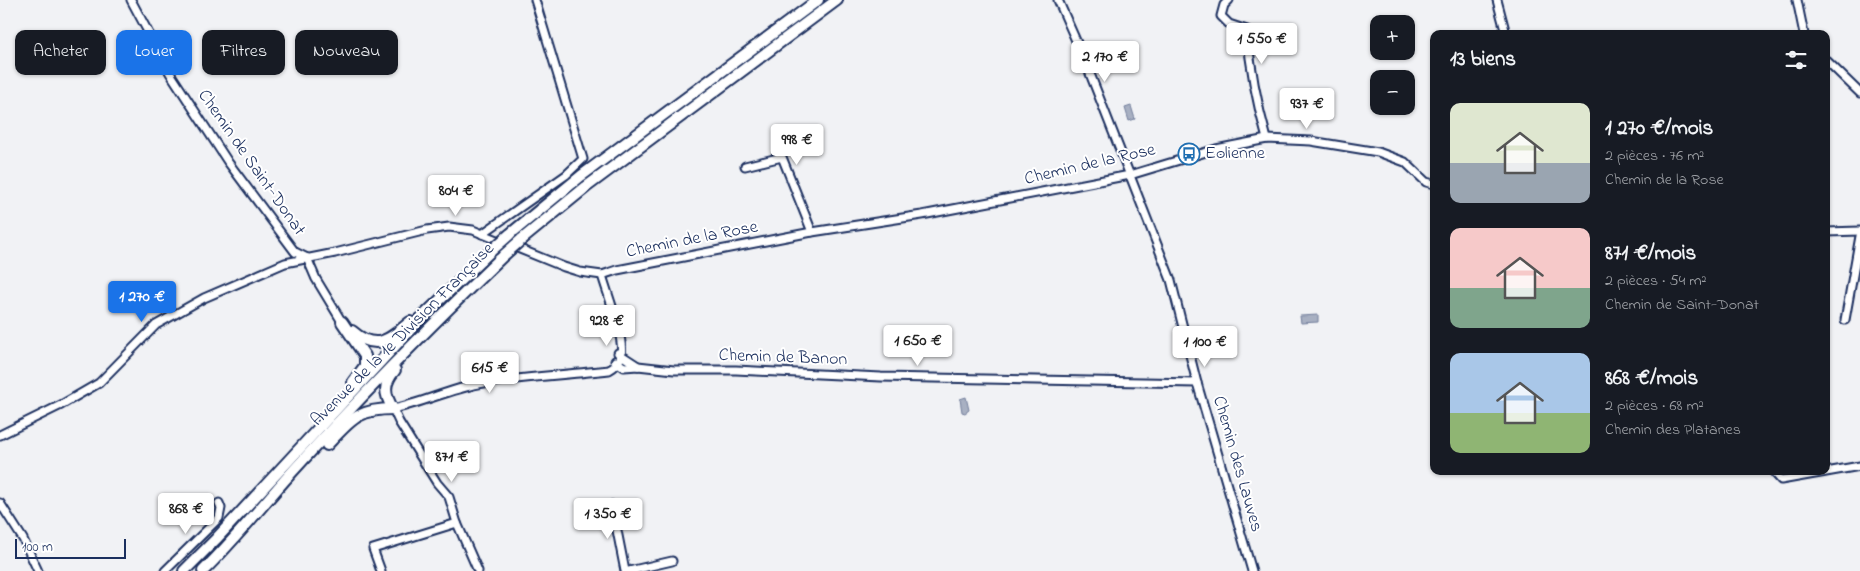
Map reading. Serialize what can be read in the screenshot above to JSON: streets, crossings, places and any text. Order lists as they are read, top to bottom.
{
  "streets": {
    "highway": ["Avenue de la 1e Division Française"],
    "street": [
      "Chemin de Saint-Donat",
      "Chemin de la Rose",
      "Chemin de Banon",
      "Chemin des Lauves"
    ]
  },
  "crossings": [
    ["Chemin de Saint-Donat", "Chemin de la Rose"],
    ["Chemin de la Rose", "Chemin des Lauves"],
    ["Chemin de Banon", "Chemin des Lauves"]
  ],
  "places": {
    "bus stop": ["Eolienne"]
  },
  "scale_bar": "100 m",
  "page": {
    "map_buttons": ["+", "−"],
    "price": [
      "1 550 €",
      "2 170 €",
      "937 €",
      "998 €",
      "804 €",
      "1 270 €",
      "928 €",
      "1 650 €",
      "1 100 €",
      "615 €",
      "871 €",
      "868 €",
      "1 350 €"
    ],
    "chip": [
      "Acheter",
      "Louer",
      "Filtres",
      "Nouveau"
    ],
    "heading": "13 biens",
    "list": [
      {
        "name": "1 270 €/mois",
        "note": "2 pièces · 76 m² · Chemin de la Rose"
      },
      {
        "name": "871 €/mois",
        "note": "2 pièces · 54 m² · Chemin de Saint-Donat"
      },
      {
        "name": "868 €/mois",
        "note": "2 pièces · 68 m² · Chemin des Platanes"
      }
    ],
    "scale": "100 m"
  }
}
